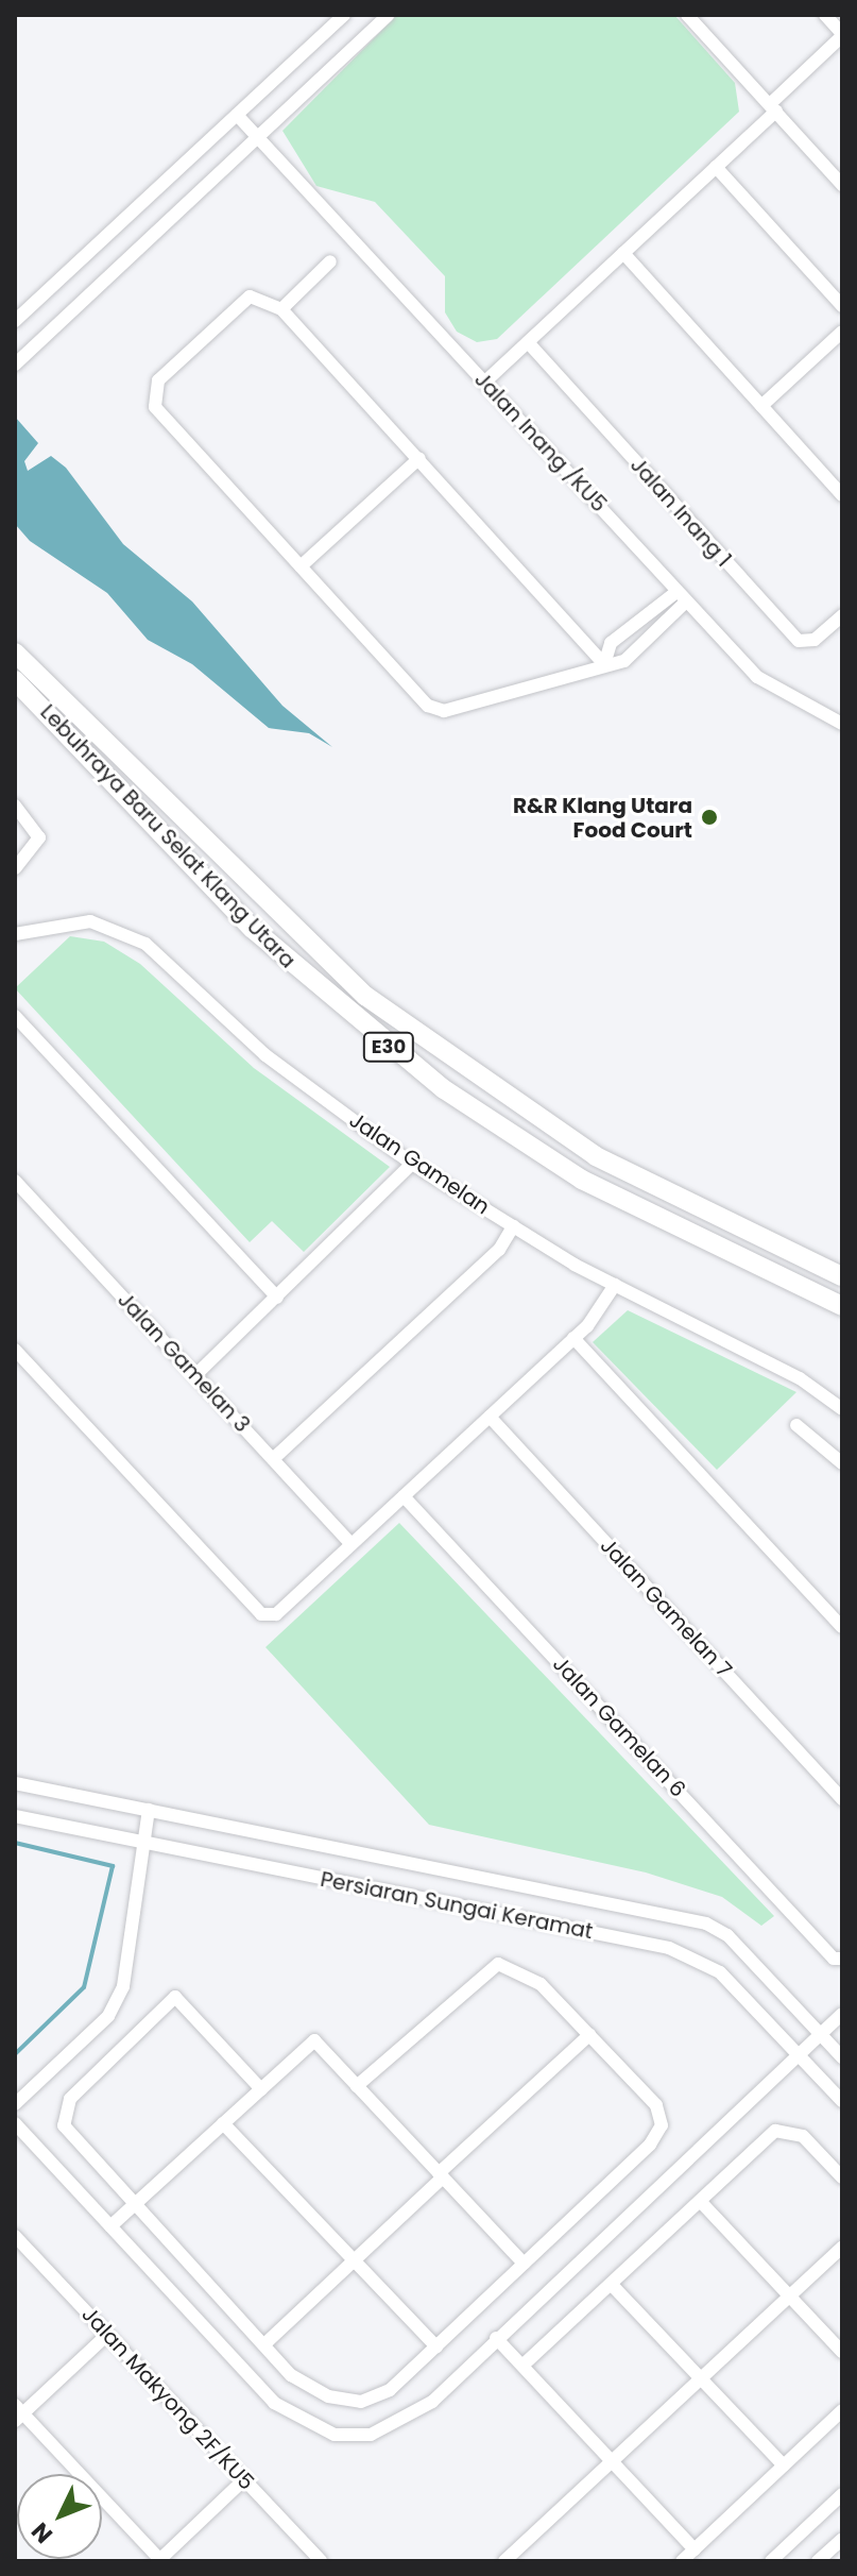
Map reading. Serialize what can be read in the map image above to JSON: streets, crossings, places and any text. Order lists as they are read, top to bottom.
{
  "streets": {
    "highway": ["Lebuhraya Baru Selat Klang Utara", "E30"],
    "street": [
      "Jalan Inang /KU5",
      "Jalan Inang 1",
      "Jalan Gamelan",
      "Jalan Gamelan 3",
      "Jalan Gamelan 7",
      "Jalan Gamelan 6",
      "Persiaran Sungai Keramat",
      "Jalan Makyong 2F/KU5"
    ]
  },
  "places": ["R&R Klang Utara Food Court"],
  "north": "bottom left"
}
